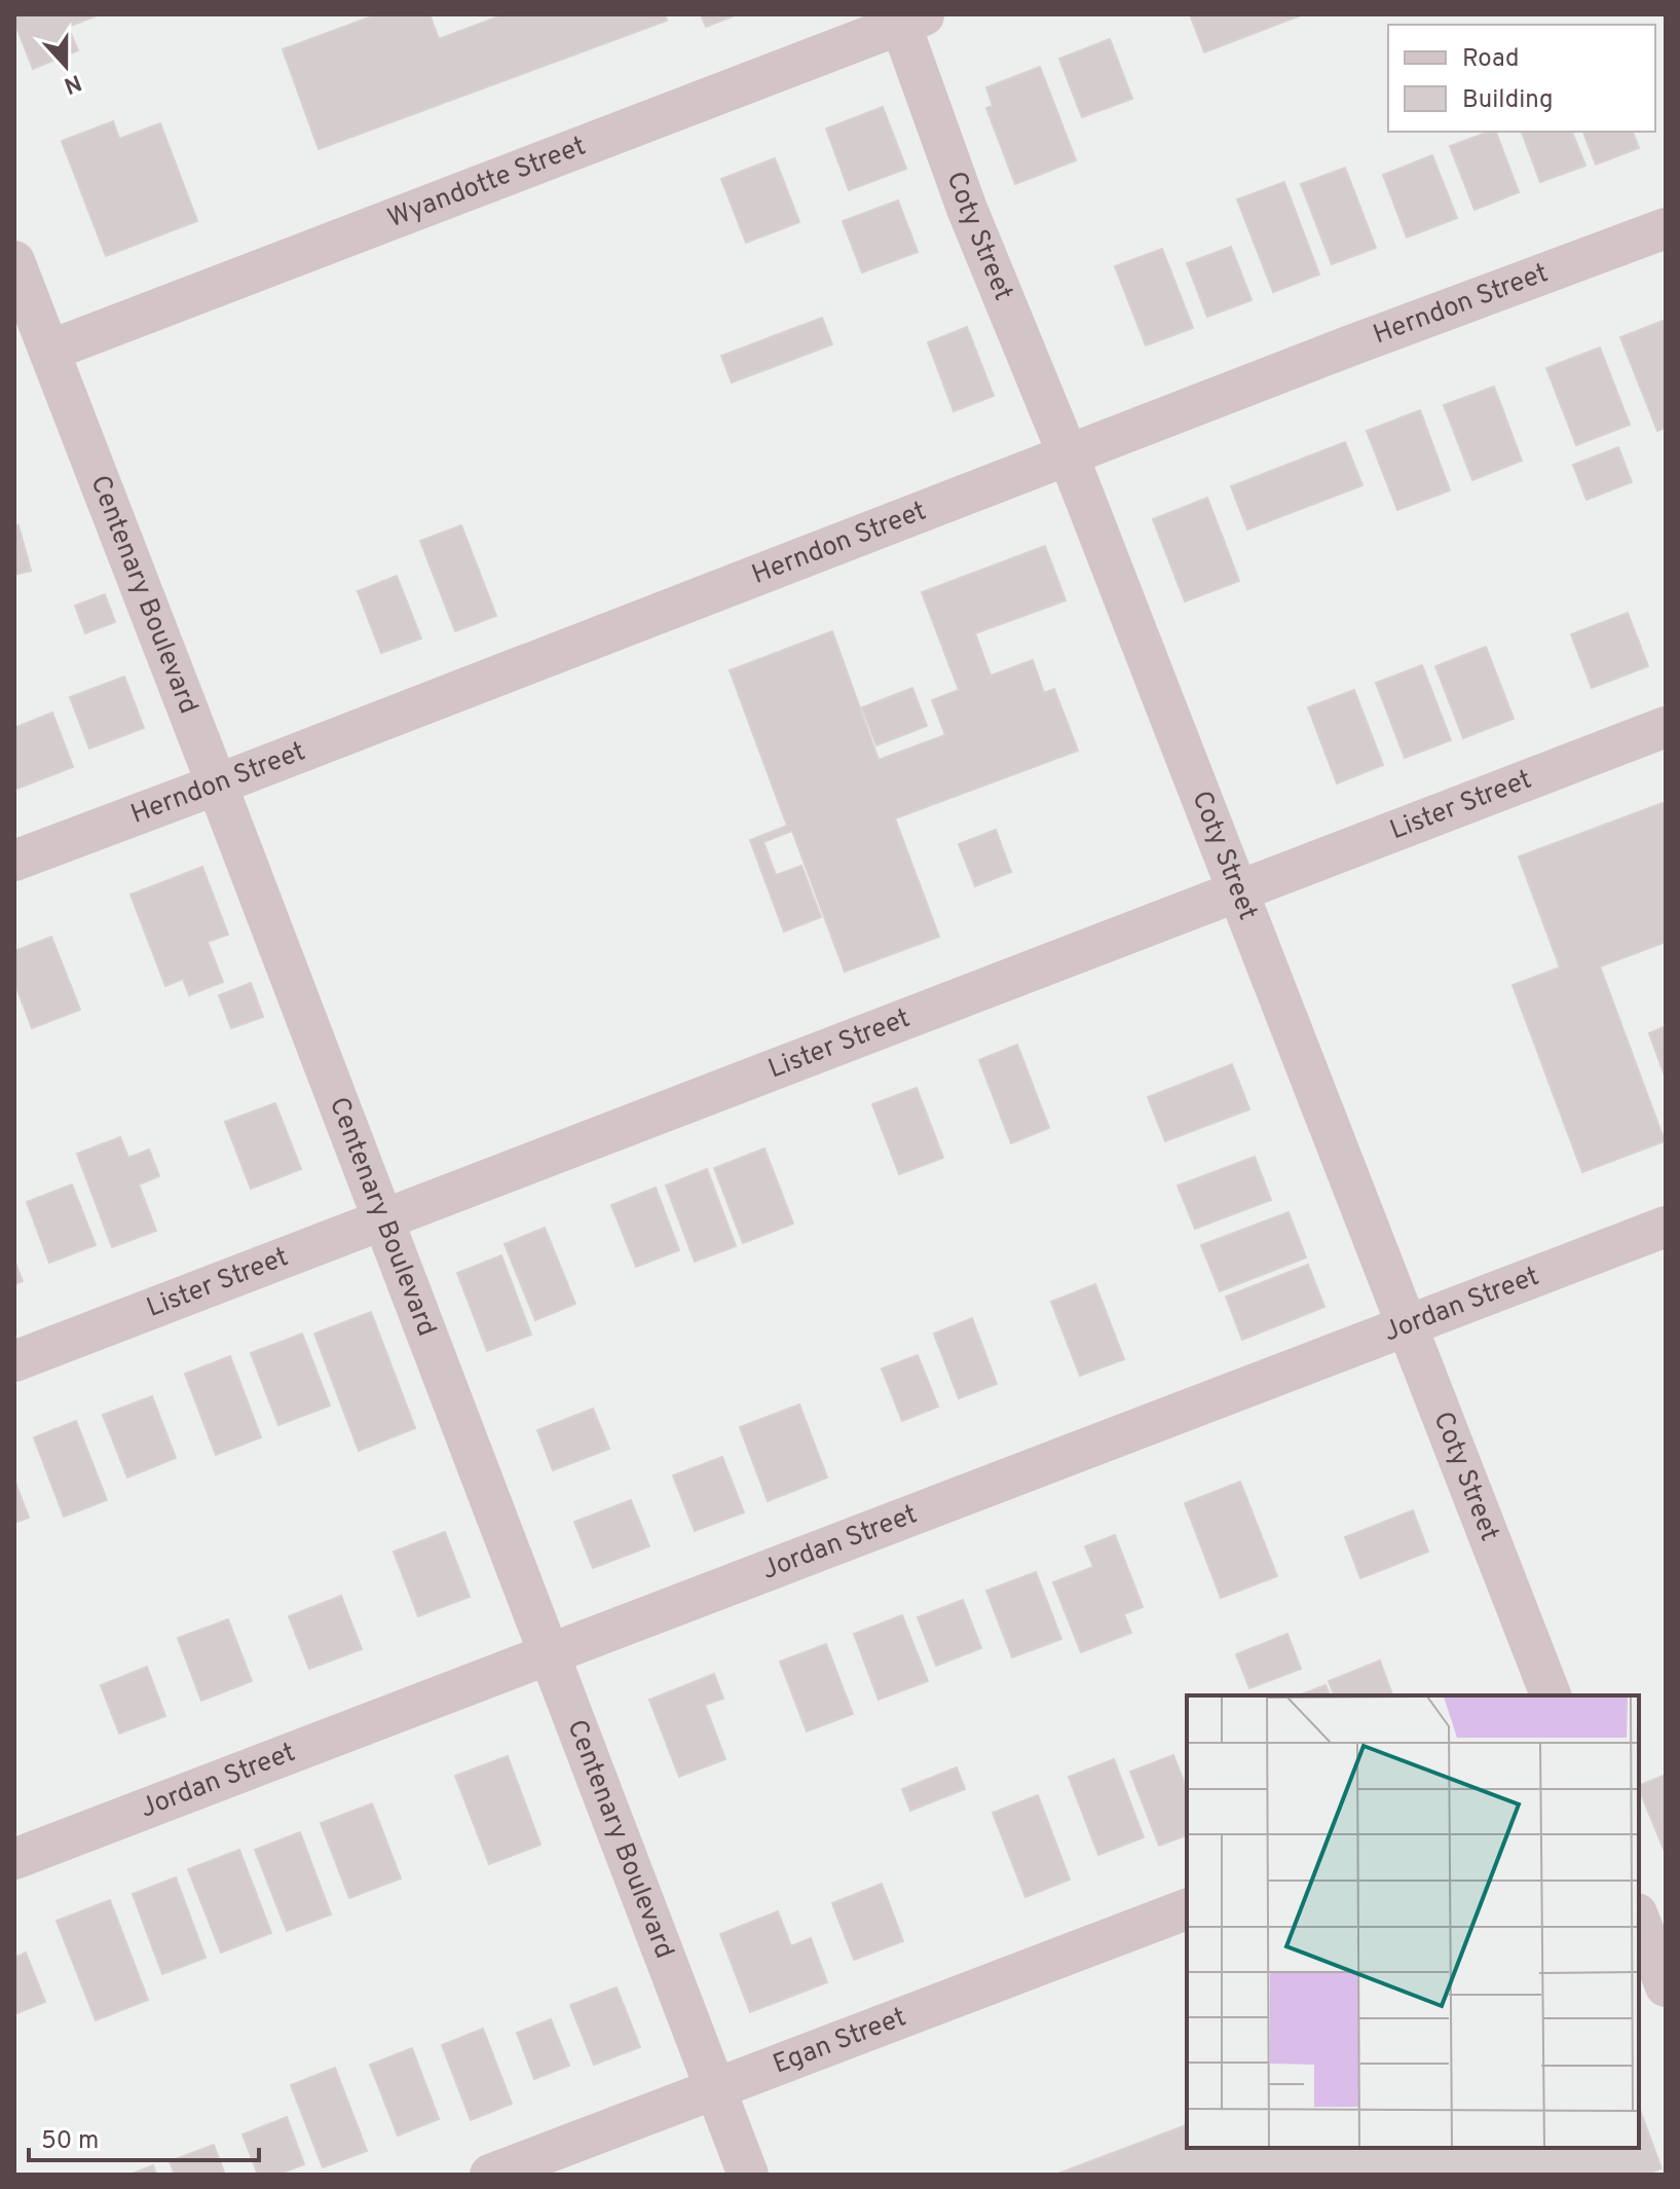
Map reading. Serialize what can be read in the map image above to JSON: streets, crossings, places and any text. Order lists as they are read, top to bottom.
{
  "streets": {
    "street": [
      "Wyandotte Street",
      "Coty Street",
      "Herndon Street",
      "Centenary Boulevard",
      "Lister Street",
      "Jordan Street",
      "Egan Street"
    ]
  },
  "crossings": [
    ["Wyandotte Street", "Coty Street"],
    ["Wyandotte Street", "Centenary Boulevard"],
    ["Coty Street", "Herndon Street"],
    ["Coty Street", "Lister Street"],
    ["Coty Street", "Jordan Street"],
    ["Herndon Street", "Centenary Boulevard"],
    ["Centenary Boulevard", "Lister Street"],
    ["Centenary Boulevard", "Jordan Street"],
    ["Centenary Boulevard", "Egan Street"]
  ],
  "legend": ["Road", "Building"],
  "scale_bar": "50 m",
  "north": "bottom"
}
